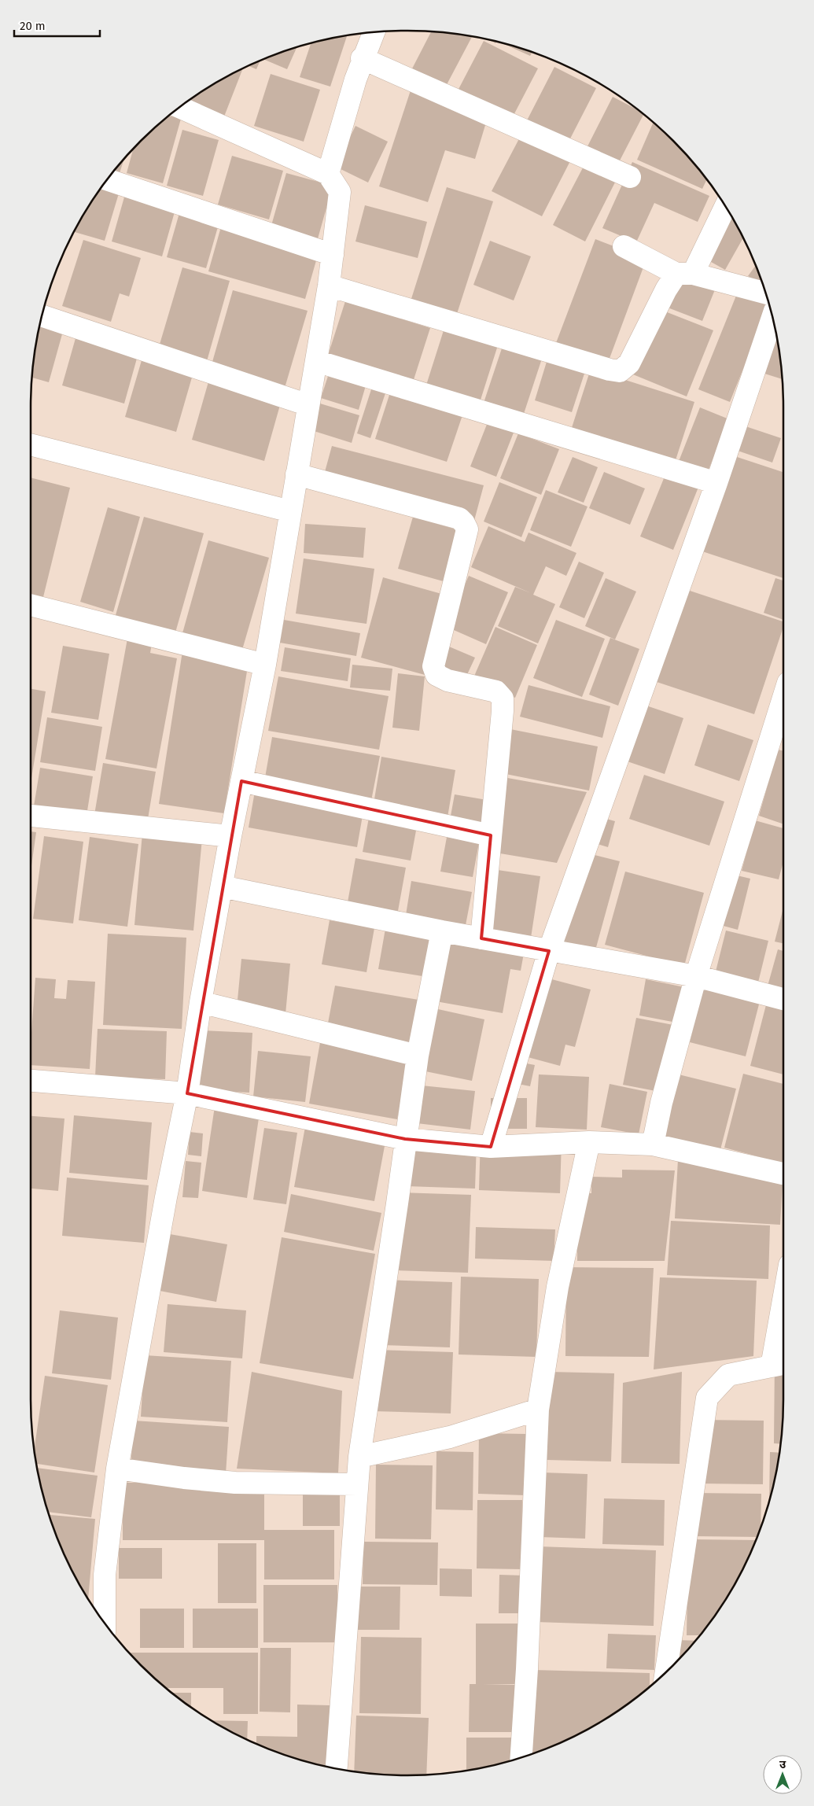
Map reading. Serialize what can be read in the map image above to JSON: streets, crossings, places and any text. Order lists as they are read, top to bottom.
{
  "scale_bar": "20 m",
  "north": "top"
}
